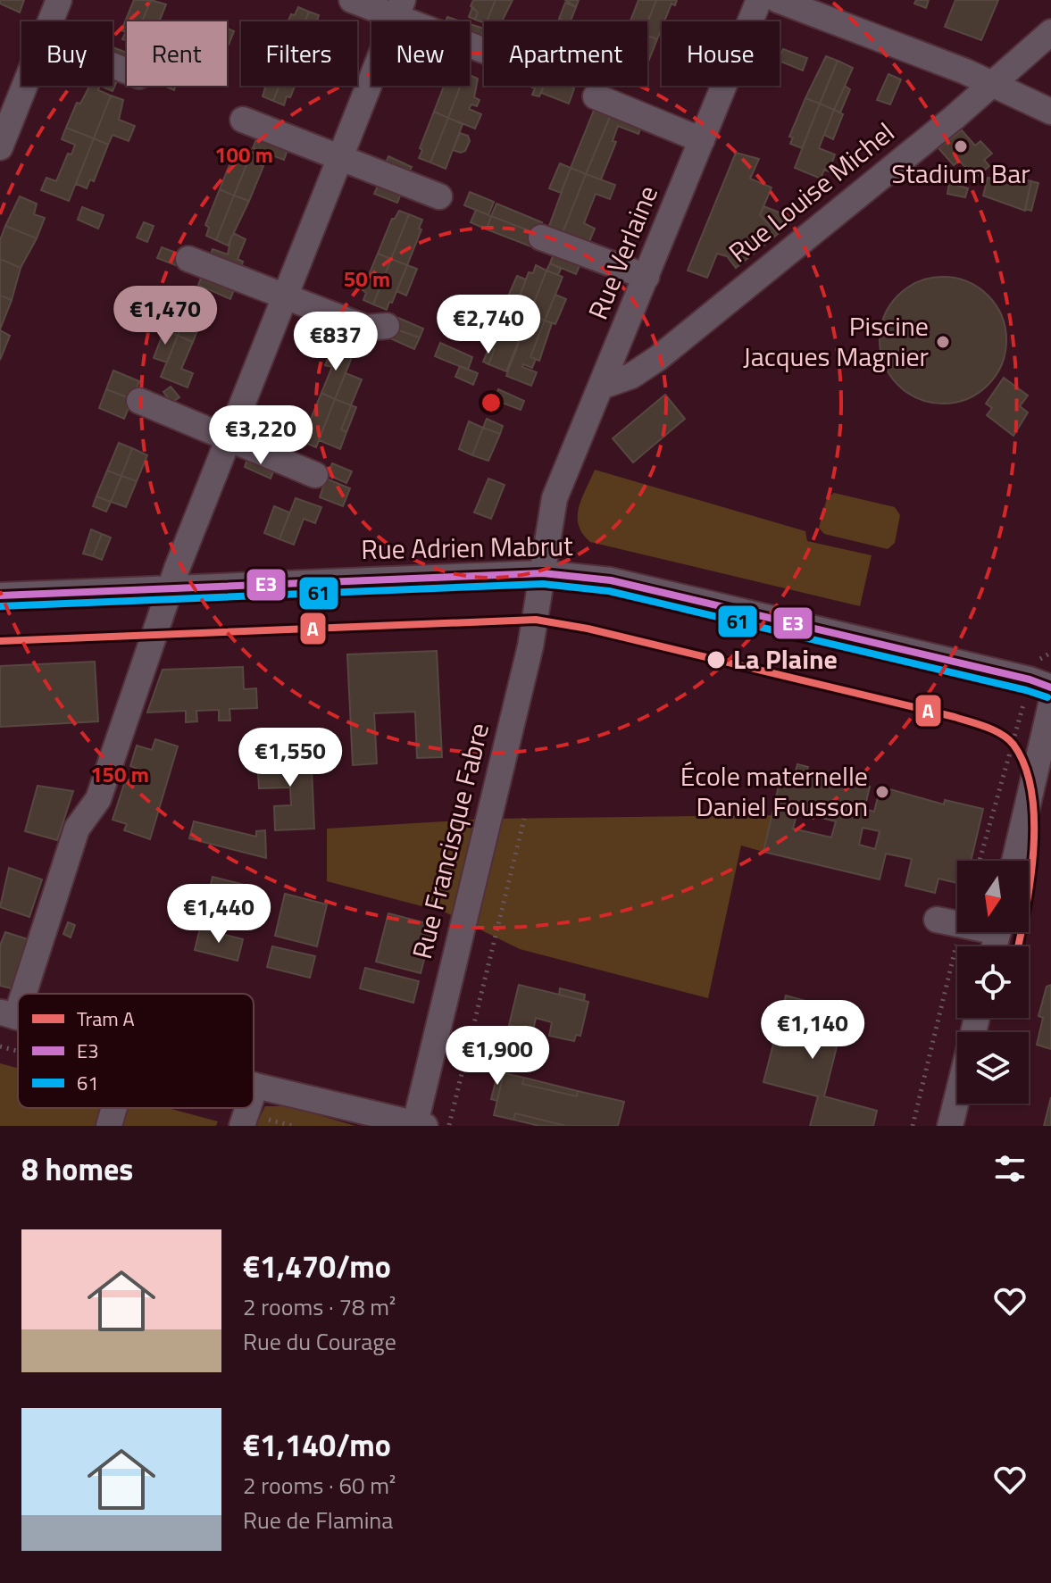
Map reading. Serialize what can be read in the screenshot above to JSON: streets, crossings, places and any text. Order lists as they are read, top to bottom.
{
  "streets": {
    "street": [
      "Rue Louise Michel",
      "Rue Verlaine",
      "Rue Adrien Mabrut",
      "Rue Francisque Fabre"
    ]
  },
  "crossings": [
    ["Rue Louise Michel", "Rue Verlaine"],
    ["Rue Verlaine", "Rue Adrien Mabrut"],
    ["Rue Verlaine", "Rue Francisque Fabre"],
    ["Rue Adrien Mabrut", "Rue Francisque Fabre"]
  ],
  "places": [
    "Stadium Bar",
    "Piscine Jacques Magnier",
    "La Plaine",
    "École maternelle Daniel Fousson"
  ],
  "lines": ["transit line E3", "transit line 61", "tram line A"],
  "legend": ["Tram A", "E3", "61"],
  "north": "bottom",
  "page": {
    "chip": [
      "Buy",
      "Rent",
      "Filters",
      "New",
      "Apartment",
      "House"
    ],
    "price": [
      "€1,470",
      "€2,740",
      "€837",
      "€3,220",
      "€1,550",
      "€1,440",
      "€1,140",
      "€1,900"
    ],
    "heading": "8 homes",
    "list": [
      {
        "name": "€1,470/mo",
        "note": "2 rooms · 78 m² · Rue du Courage"
      },
      {
        "name": "€1,140/mo",
        "note": "2 rooms · 60 m² · Rue de Flamina"
      }
    ]
  },
  "rings": ["100 m", "50 m", "150 m"]
}
